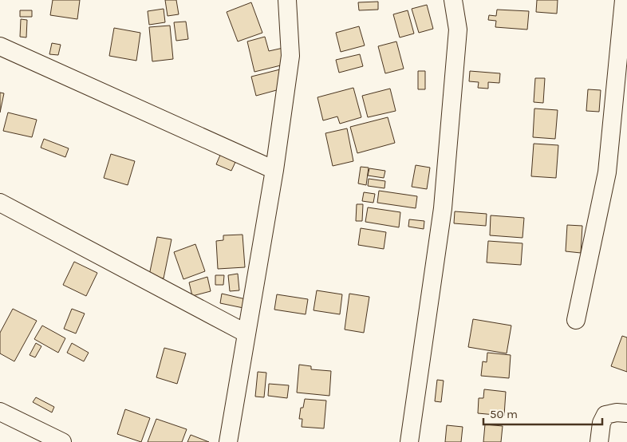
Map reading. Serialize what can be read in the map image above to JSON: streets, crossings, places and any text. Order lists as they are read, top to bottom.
{
  "scale_bar": "50 m"
}
